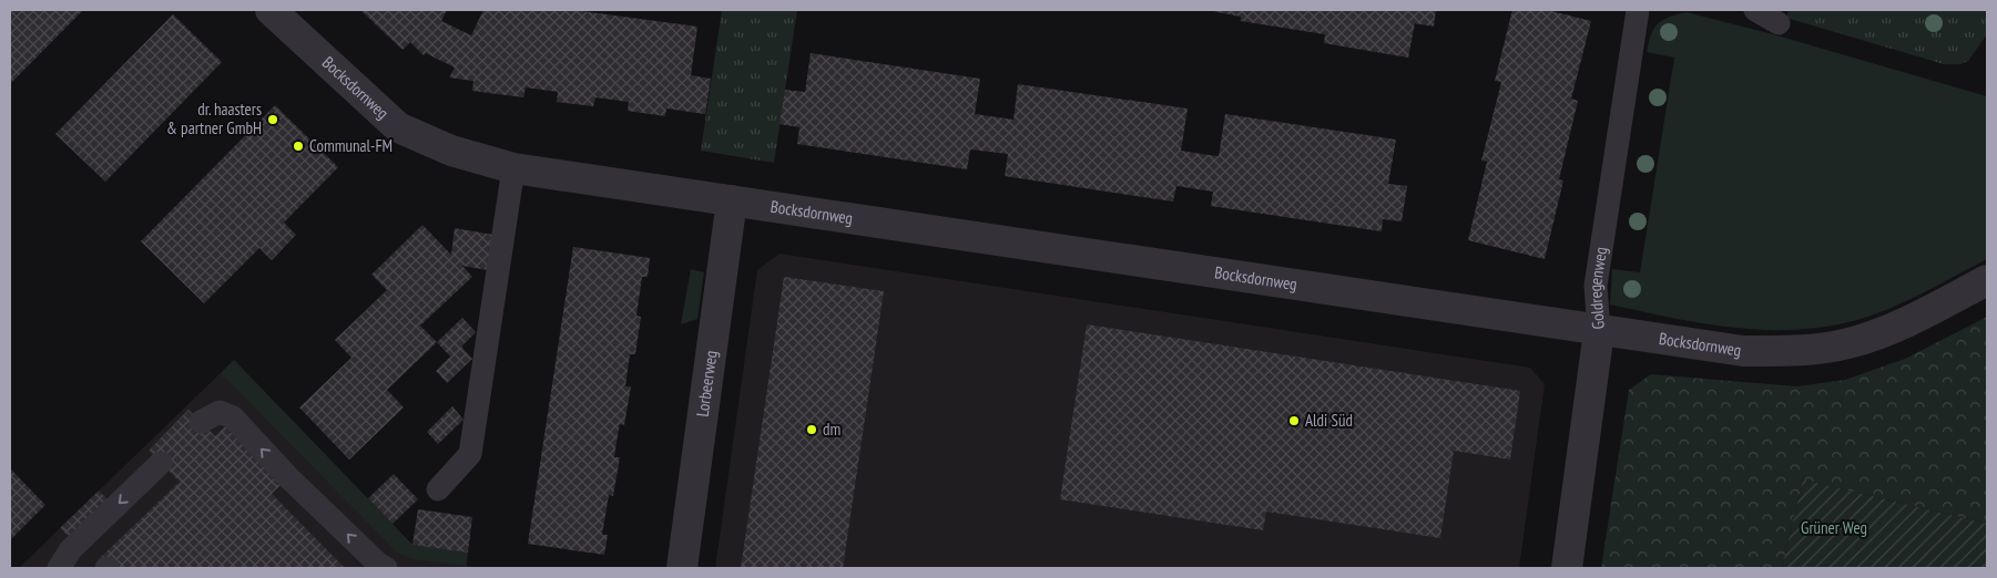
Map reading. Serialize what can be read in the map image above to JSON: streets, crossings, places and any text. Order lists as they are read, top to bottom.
{
  "streets": {
    "street": ["Bocksdornweg", "Goldregenweg", "Lorbeerweg"]
  },
  "crossings": [
    ["Bocksdornweg", "Goldregenweg"],
    ["Bocksdornweg", "Lorbeerweg"]
  ],
  "parks": ["Grüner Weg"],
  "places": [
    "dr. haasters & partner GmbH",
    "Communal-FM",
    "Aldi Süd",
    "dm"
  ]
}
